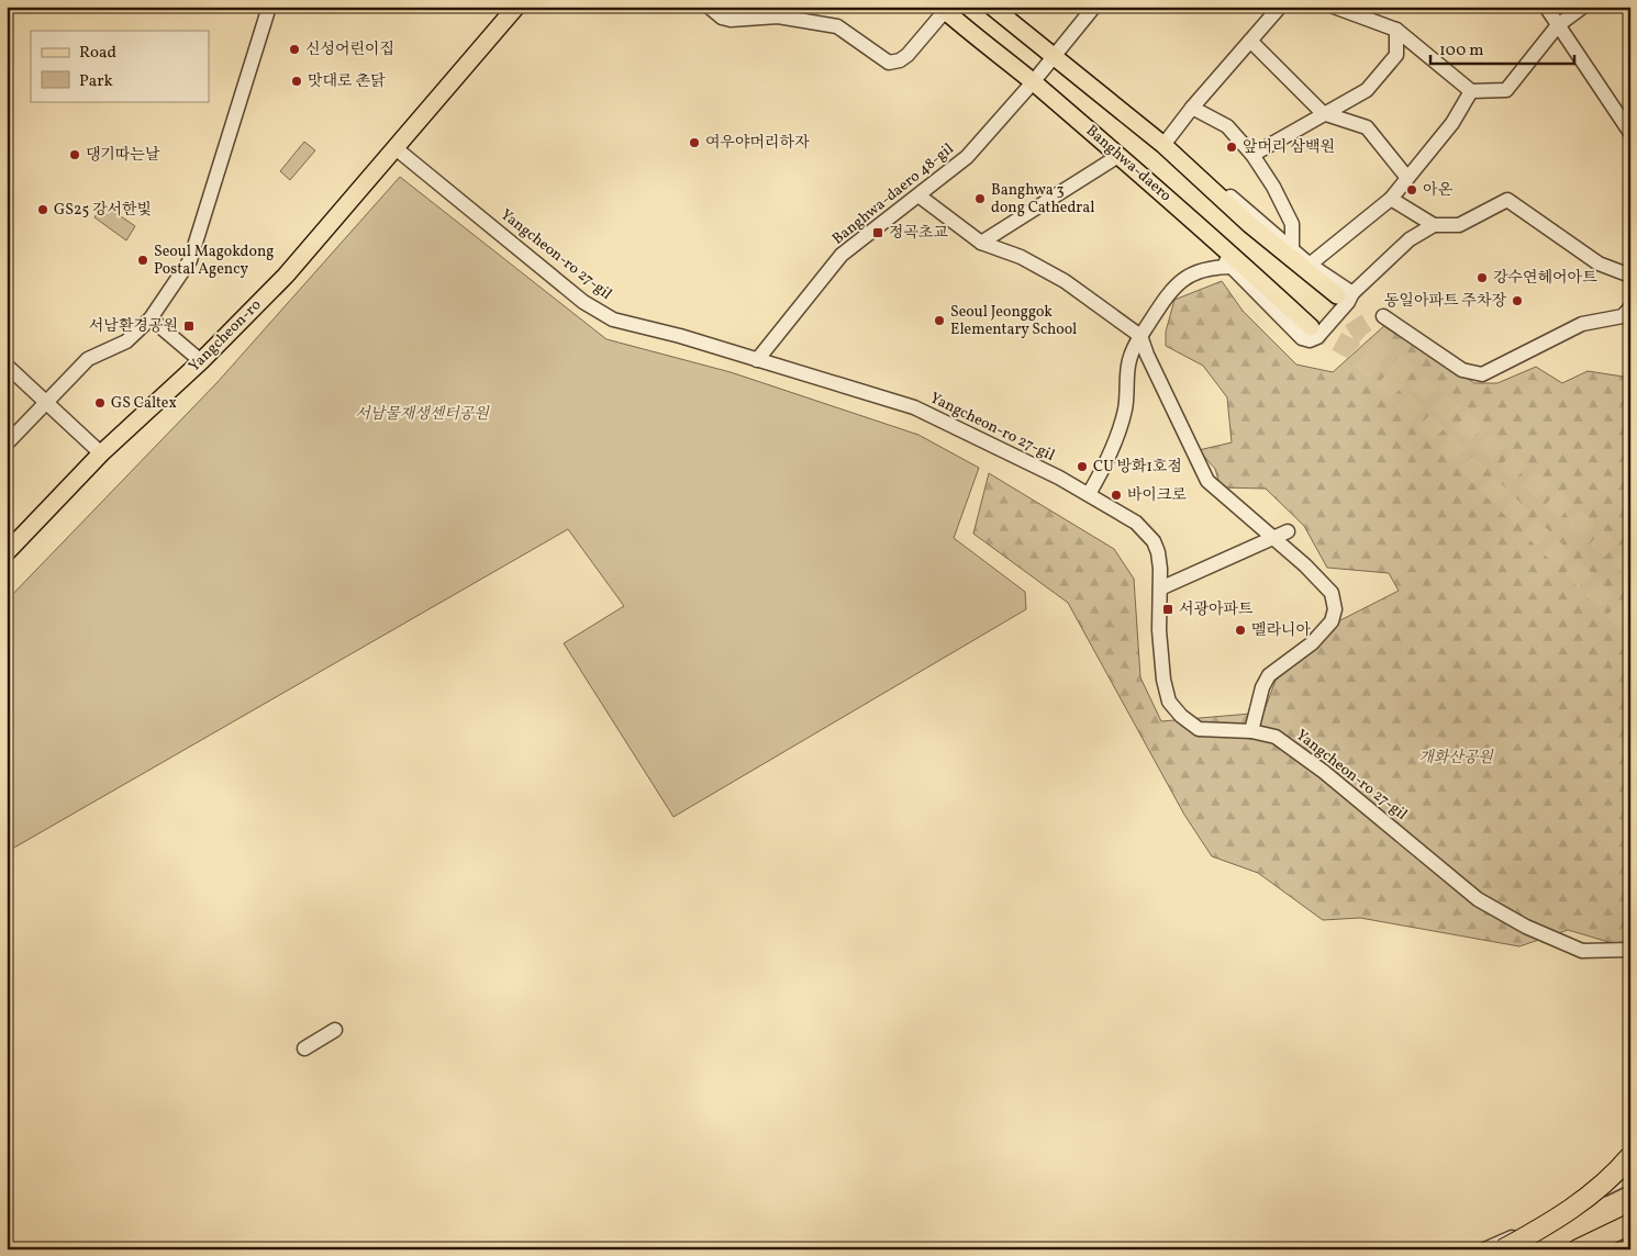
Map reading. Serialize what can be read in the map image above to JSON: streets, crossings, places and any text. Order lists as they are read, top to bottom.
{
  "streets": {
    "main road": ["Banghwa-daero", "Yangcheon-ro"],
    "street": ["Banghwa-daero 48-gil", "Yangcheon-ro 27-gil"]
  },
  "crossings": [
    ["Banghwa-daero", "Banghwa-daero 48-gil"],
    ["Banghwa-daero 48-gil", "Yangcheon-ro 27-gil"],
    ["Yangcheon-ro 27-gil", "Yangcheon-ro"]
  ],
  "parks": ["서남물재생센터공원", "개화산공원"],
  "places": {
    "other": [
      "신성어린이집",
      "맛대로 촌닭",
      "여우야머리하자",
      "앞머리 삼백원",
      "댕기따는날",
      "아온",
      "Banghwa 3 dong Cathedral",
      "GS25 강서한빛",
      "Seoul Magokdong Postal Agency",
      "강수연헤어아트",
      "동일아파트 주차장",
      "Seoul Jeonggok Elementary School",
      "GS Caltex",
      "CU 방화1호점",
      "바이크로",
      "멜라니아"
    ],
    "transit": ["정곡초교", "서남환경공원", "서광아파트"]
  },
  "legend": ["Road", "Park"],
  "scale_bar": "100 m"
}
